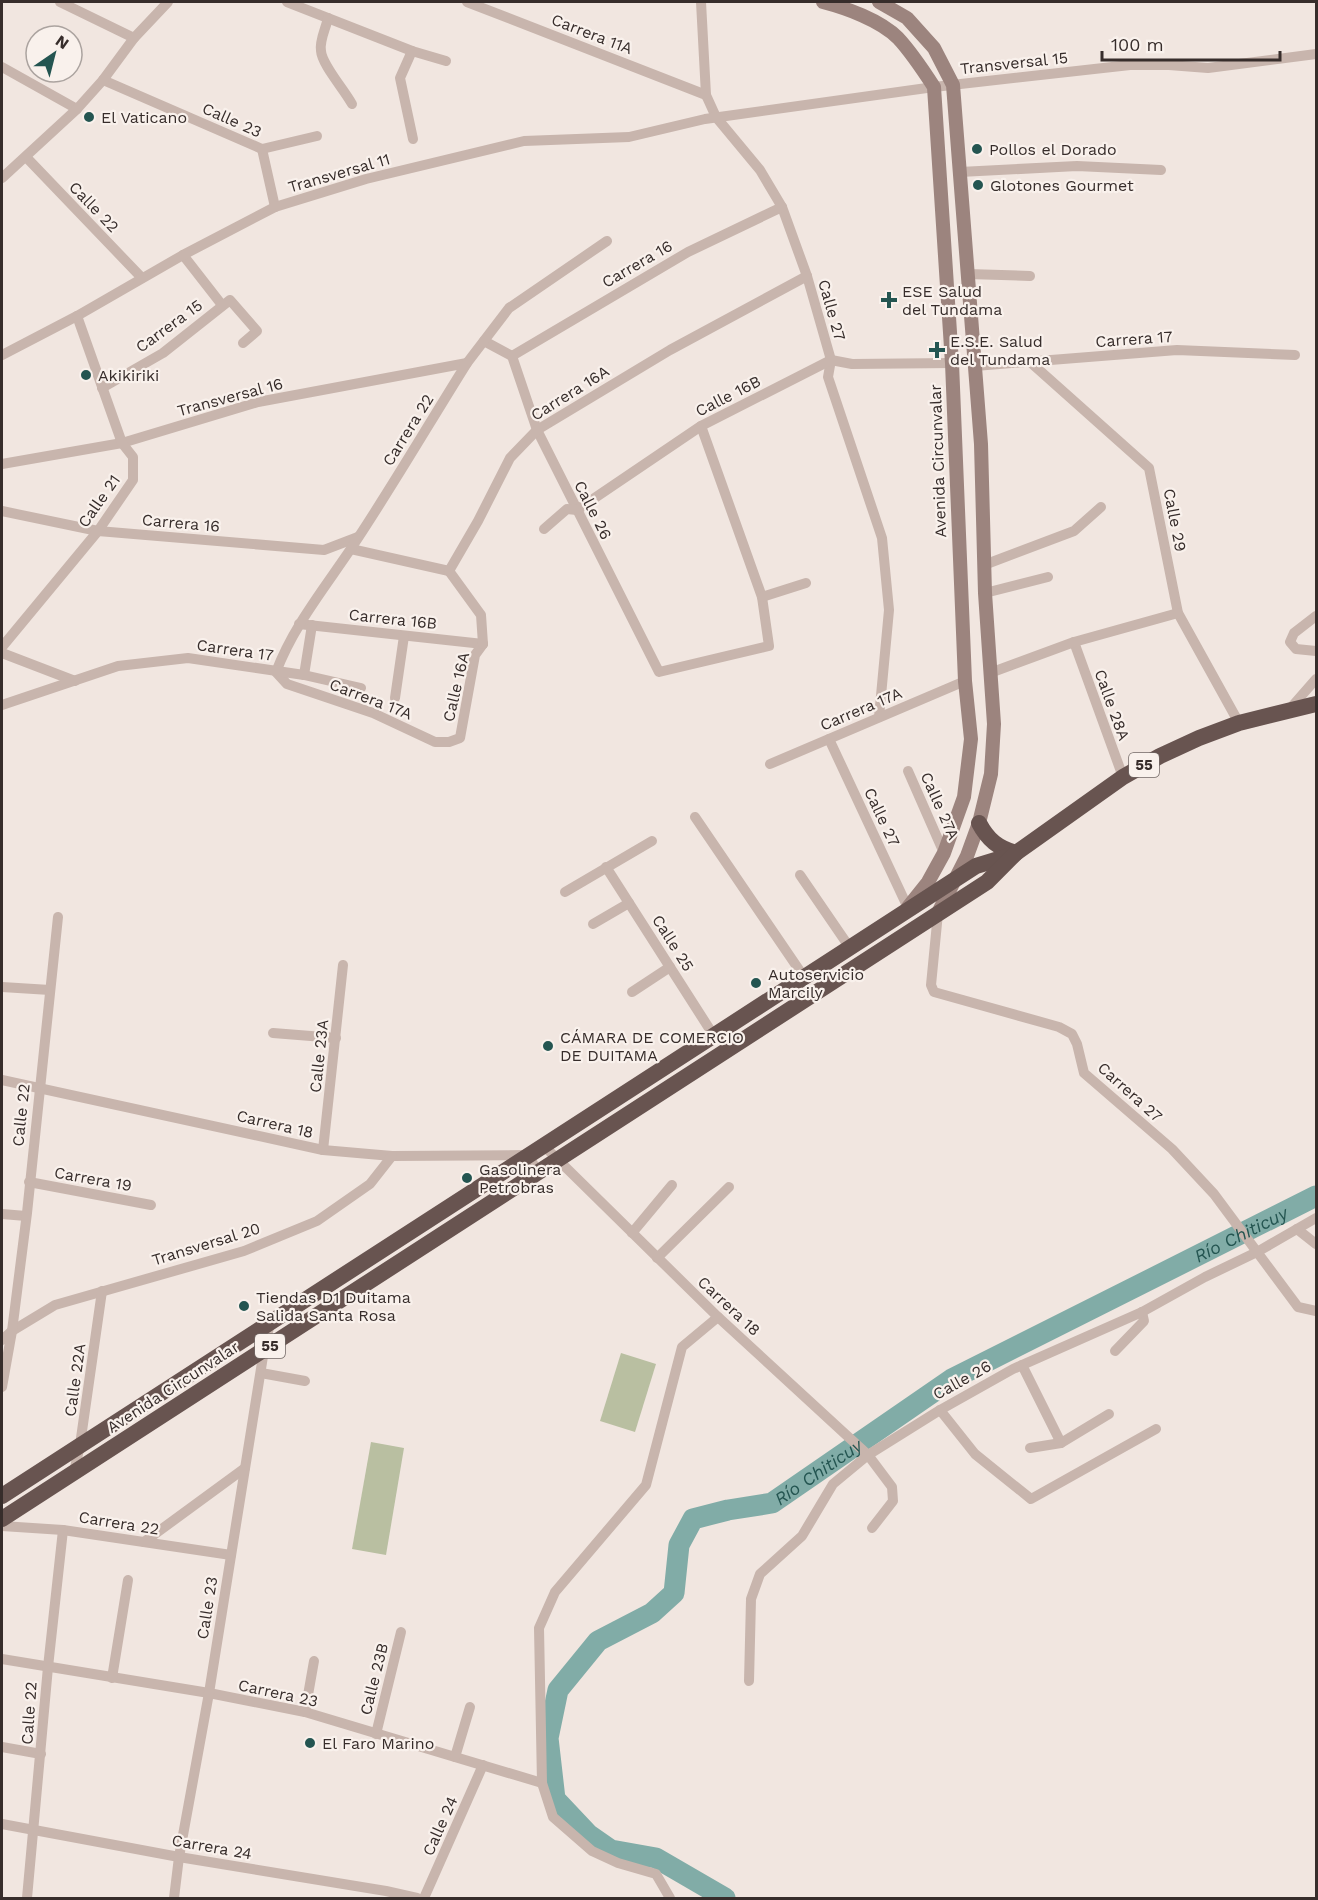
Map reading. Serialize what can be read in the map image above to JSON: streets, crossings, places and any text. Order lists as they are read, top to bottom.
{
  "streets": {
    "highway": ["Avenida Circunvalar", "55"],
    "street": [
      "Carrera 11A",
      "Transversal 15",
      "Calle 23",
      "Transversal 11",
      "Calle 22",
      "Carrera 16",
      "Calle 27",
      "Carrera 15",
      "Carrera 17",
      "Carrera 16A",
      "Calle 16B",
      "Transversal 16",
      "Carrera 22",
      "Calle 21",
      "Calle 26",
      "Calle 29",
      "Carrera 16B",
      "Calle 16A",
      "Carrera 17A",
      "Calle 28A",
      "Calle 27A",
      "Calle 25",
      "Calle 23A",
      "Carrera 27",
      "Carrera 18",
      "Carrera 19",
      "Transversal 20",
      "Calle 22A",
      "Calle 23B",
      "Carrera 23",
      "Calle 24",
      "Carrera 24"
    ]
  },
  "crossings": [
    ["Carrera 11A", "Calle 27"],
    ["Transversal 15", "Transversal 11"],
    ["Transversal 15", "Calle 27"],
    ["Transversal 15", "Avenida Circunvalar"],
    ["Calle 23", "Transversal 11"],
    ["Calle 23", "Carrera 22"],
    ["Calle 23", "Avenida Circunvalar"],
    ["Calle 23", "Carrera 23"],
    ["Calle 23", "Carrera 24"],
    ["Transversal 11", "Calle 22"],
    ["Transversal 11", "Calle 27"],
    ["Transversal 11", "Calle 21"],
    ["Calle 22", "Carrera 22"],
    ["Calle 22", "Carrera 18"],
    ["Calle 22", "Carrera 19"],
    ["Calle 22", "Transversal 20"],
    ["Calle 22", "Carrera 23"],
    ["Calle 22", "Carrera 24"],
    ["Carrera 16", "Calle 27"],
    ["Carrera 16", "Carrera 22"],
    ["Carrera 16", "Calle 21"],
    ["Carrera 16", "Calle 26"],
    ["Calle 27", "Carrera 16A"],
    ["Calle 27", "Calle 16B"],
    ["Calle 27", "Avenida Circunvalar"],
    ["Calle 27", "Carrera 17A"],
    ["Carrera 15", "Calle 21"],
    ["Carrera 17", "Carrera 22"],
    ["Carrera 17", "Avenida Circunvalar"],
    ["Carrera 17", "Calle 29"],
    ["Carrera 17", "Carrera 17A"],
    ["Carrera 16A", "Calle 26"],
    ["Calle 16B", "Calle 26"],
    ["Transversal 16", "Carrera 22"],
    ["Transversal 16", "Calle 21"],
    ["Carrera 22", "Carrera 16B"],
    ["Carrera 22", "Carrera 17A"],
    ["Avenida Circunvalar", "Carrera 17A"],
    ["Avenida Circunvalar", "55"],
    ["Avenida Circunvalar", "Calle 27A"],
    ["Avenida Circunvalar", "Calle 25"],
    ["Avenida Circunvalar", "Carrera 27"],
    ["Avenida Circunvalar", "Carrera 18"],
    ["Avenida Circunvalar", "Calle 22A"],
    ["Calle 26", "Carrera 27"],
    ["Calle 26", "Carrera 18"],
    ["Calle 29", "55"],
    ["Carrera 16B", "Calle 16A"],
    ["Calle 16A", "Carrera 17A"],
    ["Calle 28A", "55"],
    ["Calle 23A", "Carrera 18"],
    ["Carrera 18", "Transversal 20"],
    ["Transversal 20", "Calle 22A"],
    ["Calle 23B", "Carrera 23"],
    ["Carrera 23", "Calle 24"]
  ],
  "water": ["Río Chiticuy"],
  "places": {
    "other": [
      "El Vaticano",
      "Pollos el Dorado",
      "Glotones Gourmet",
      "Akikiriki",
      "Autoservicio Marcily",
      "CÁMARA DE COMERCIO DE DUITAMA",
      "Gasolinera Petrobras",
      "Tiendas D1 Duitama Salida Santa Rosa",
      "El Faro Marino"
    ],
    "health": ["ESE Salud del Tundama", "E.S.E. Salud del Tundama"]
  },
  "scale_bar": "100 m",
  "north": "top right"
}
